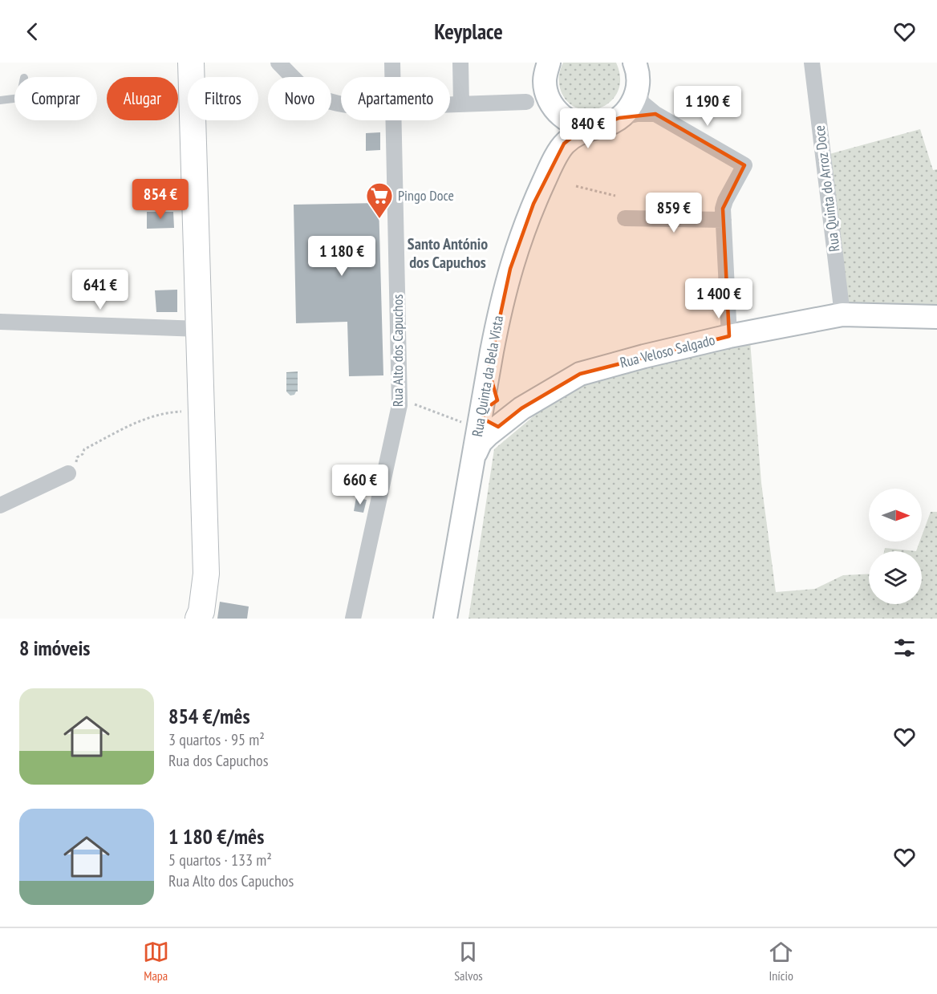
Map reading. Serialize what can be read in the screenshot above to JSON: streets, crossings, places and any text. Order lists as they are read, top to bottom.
{
  "streets": {
    "street": [
      "Rua Quinta do Arroz Doce",
      "Rua Alto dos Capuchos",
      "Rua Veloso Salgado",
      "Rua Quinta da Bela Vista"
    ]
  },
  "crossings": [
    ["Rua Quinta do Arroz Doce", "Rua Veloso Salgado"],
    ["Rua Veloso Salgado", "Rua Quinta da Bela Vista"]
  ],
  "districts": ["Santo António dos Capuchos"],
  "places": {
    "supermarket": ["Pingo Doce"]
  },
  "north": "right",
  "page": {
    "header": "Keyplace",
    "chip": [
      "Comprar",
      "Alugar",
      "Filtros",
      "Novo",
      "Apartamento"
    ],
    "price": [
      "1 190 €",
      "840 €",
      "854 €",
      "859 €",
      "1 180 €",
      "641 €",
      "1 400 €",
      "660 €"
    ],
    "heading": "8 imóveis",
    "list": [
      {
        "name": "854 €/mês",
        "note": "3 quartos · 95 m² · Rua dos Capuchos"
      },
      {
        "name": "1 180 €/mês",
        "note": "5 quartos · 133 m² · Rua Alto dos Capuchos"
      }
    ],
    "tabs": ["Mapa", "Salvos", "Início"]
  }
}
